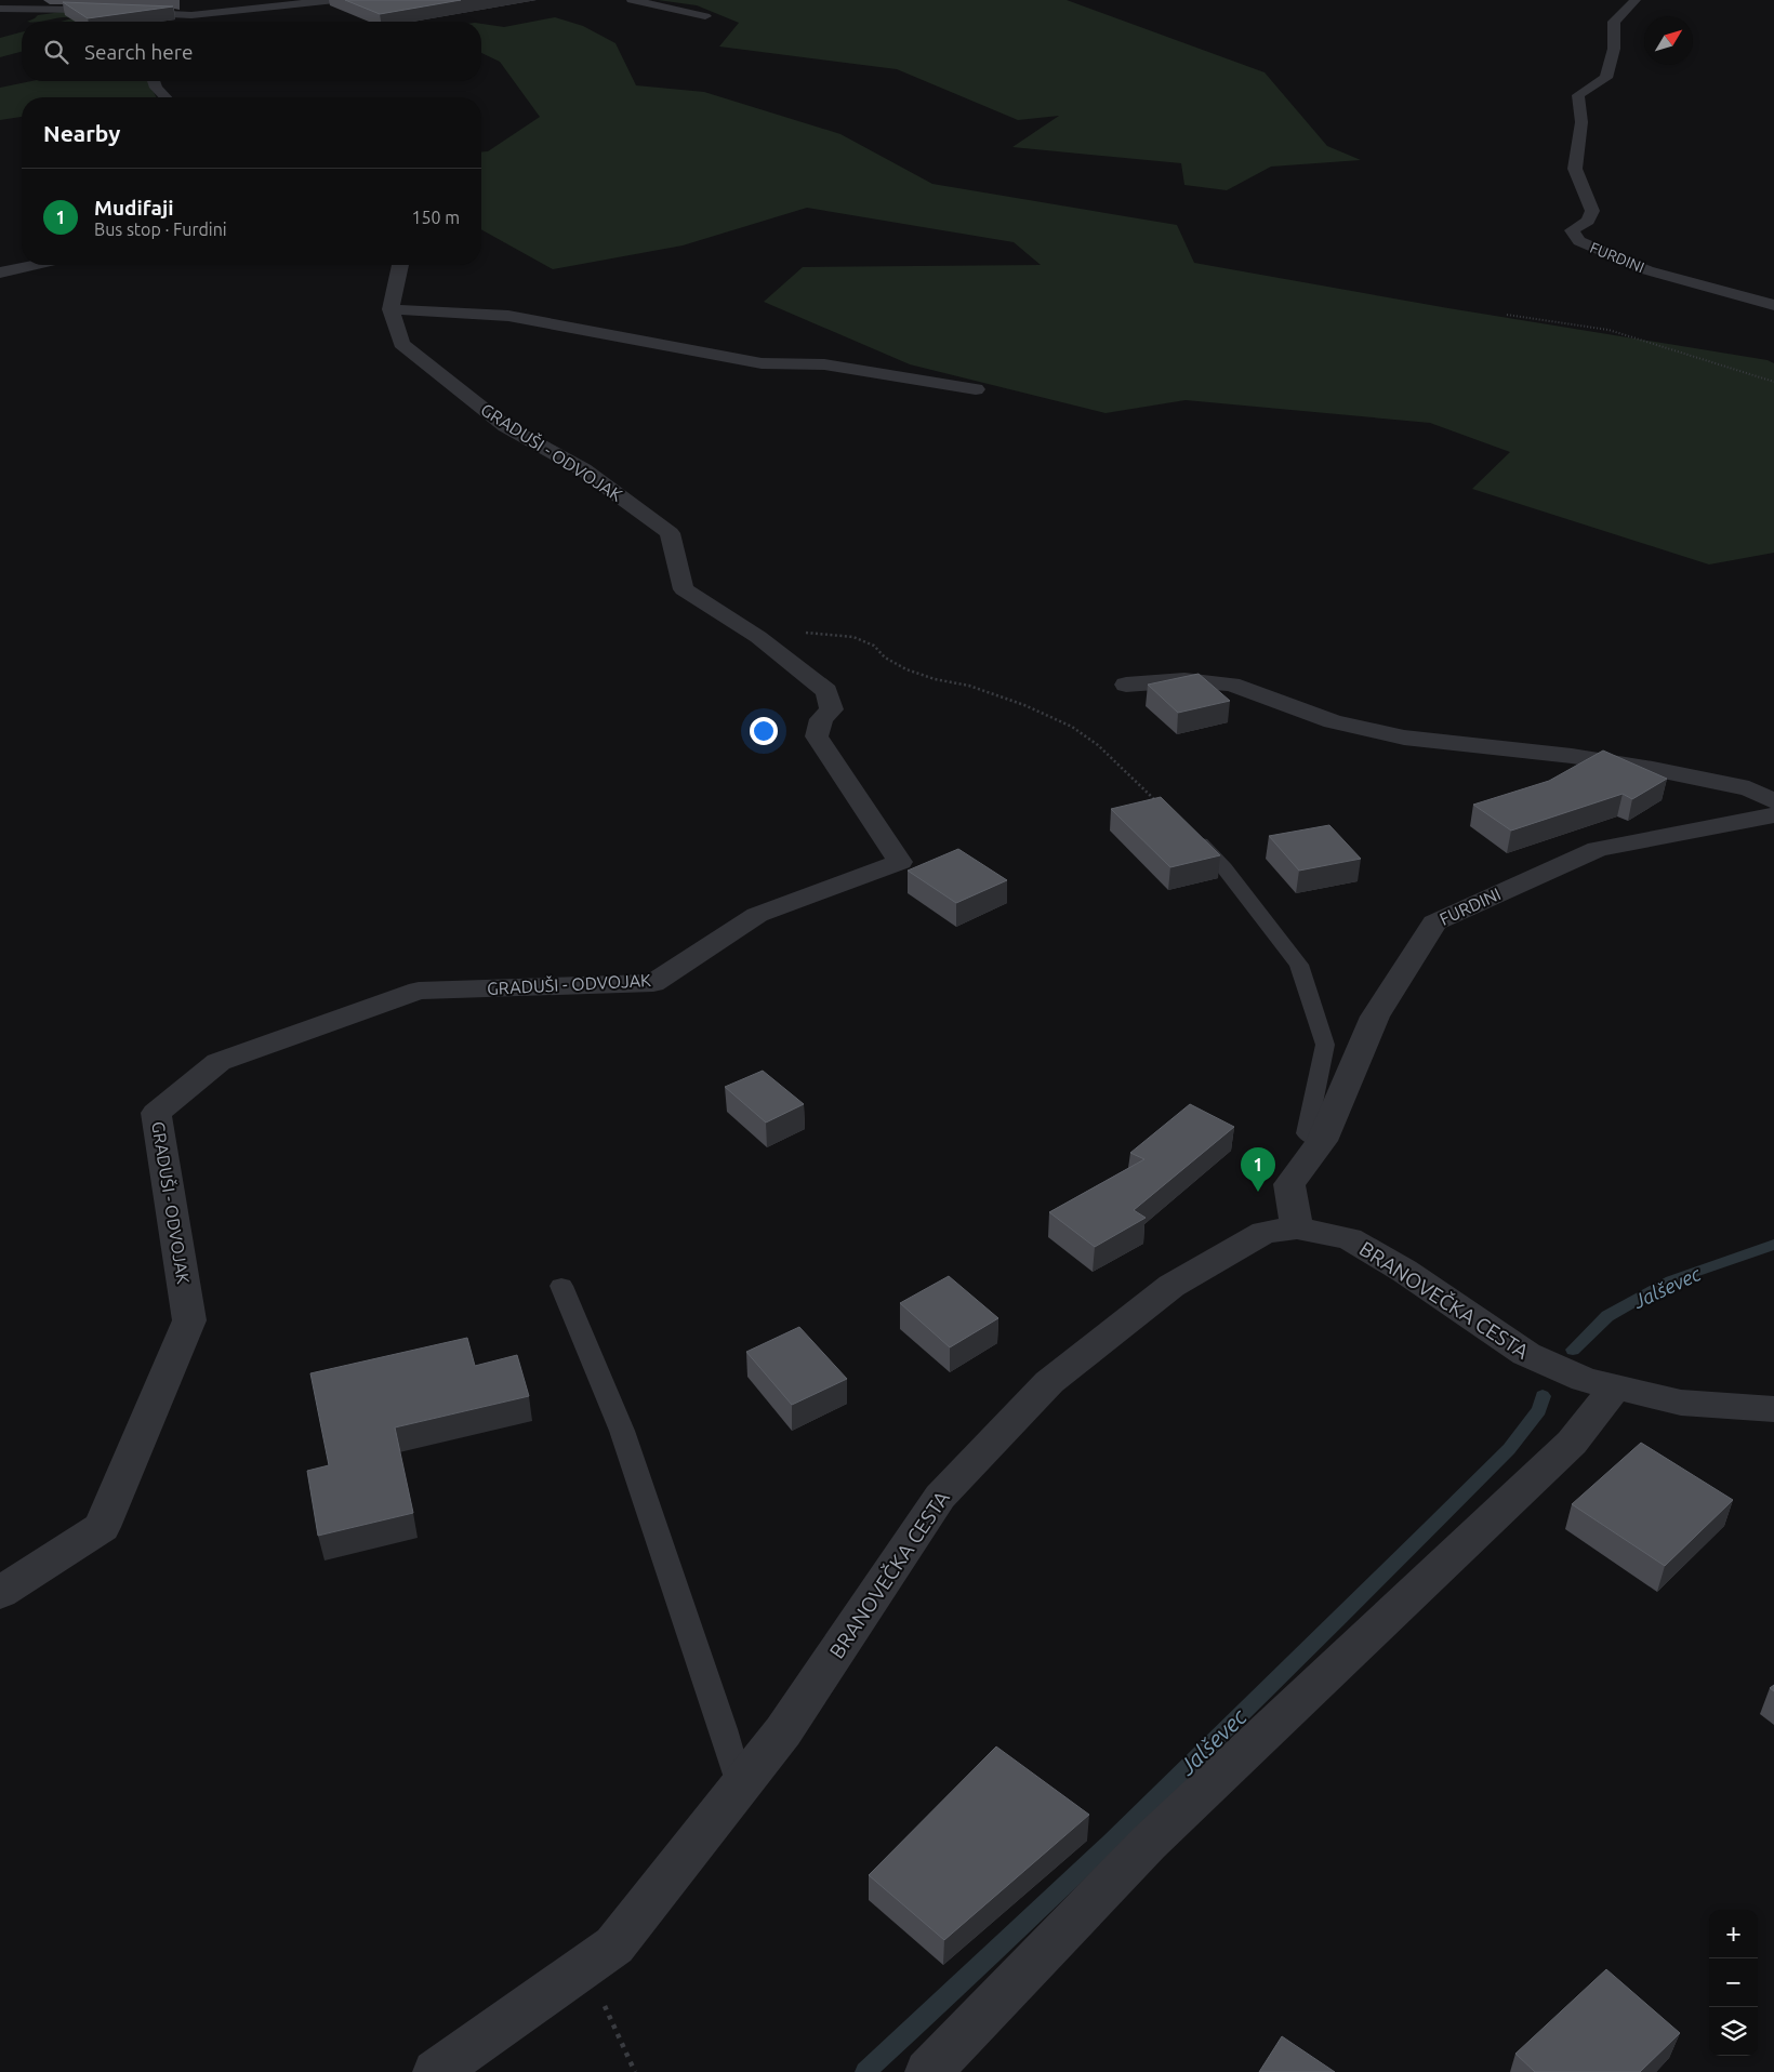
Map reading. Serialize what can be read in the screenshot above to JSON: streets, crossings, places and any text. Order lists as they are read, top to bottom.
{
  "streets": {
    "street": ["FURDINI", "GRADUŠI - ODVOJAK", "BRANOVEČKA CESTA"]
  },
  "crossings": [
    ["FURDINI", "BRANOVEČKA CESTA"]
  ],
  "water": ["Jalševec"],
  "north": "top right",
  "page": {
    "search": "Search here",
    "heading": "Nearby",
    "list": [
      {
        "mark": "1",
        "name": "Mudifaji",
        "note": "Bus stop · Furdini",
        "value": "150 m"
      }
    ],
    "pins": "1",
    "map_buttons": ["+", "−"]
  }
}
